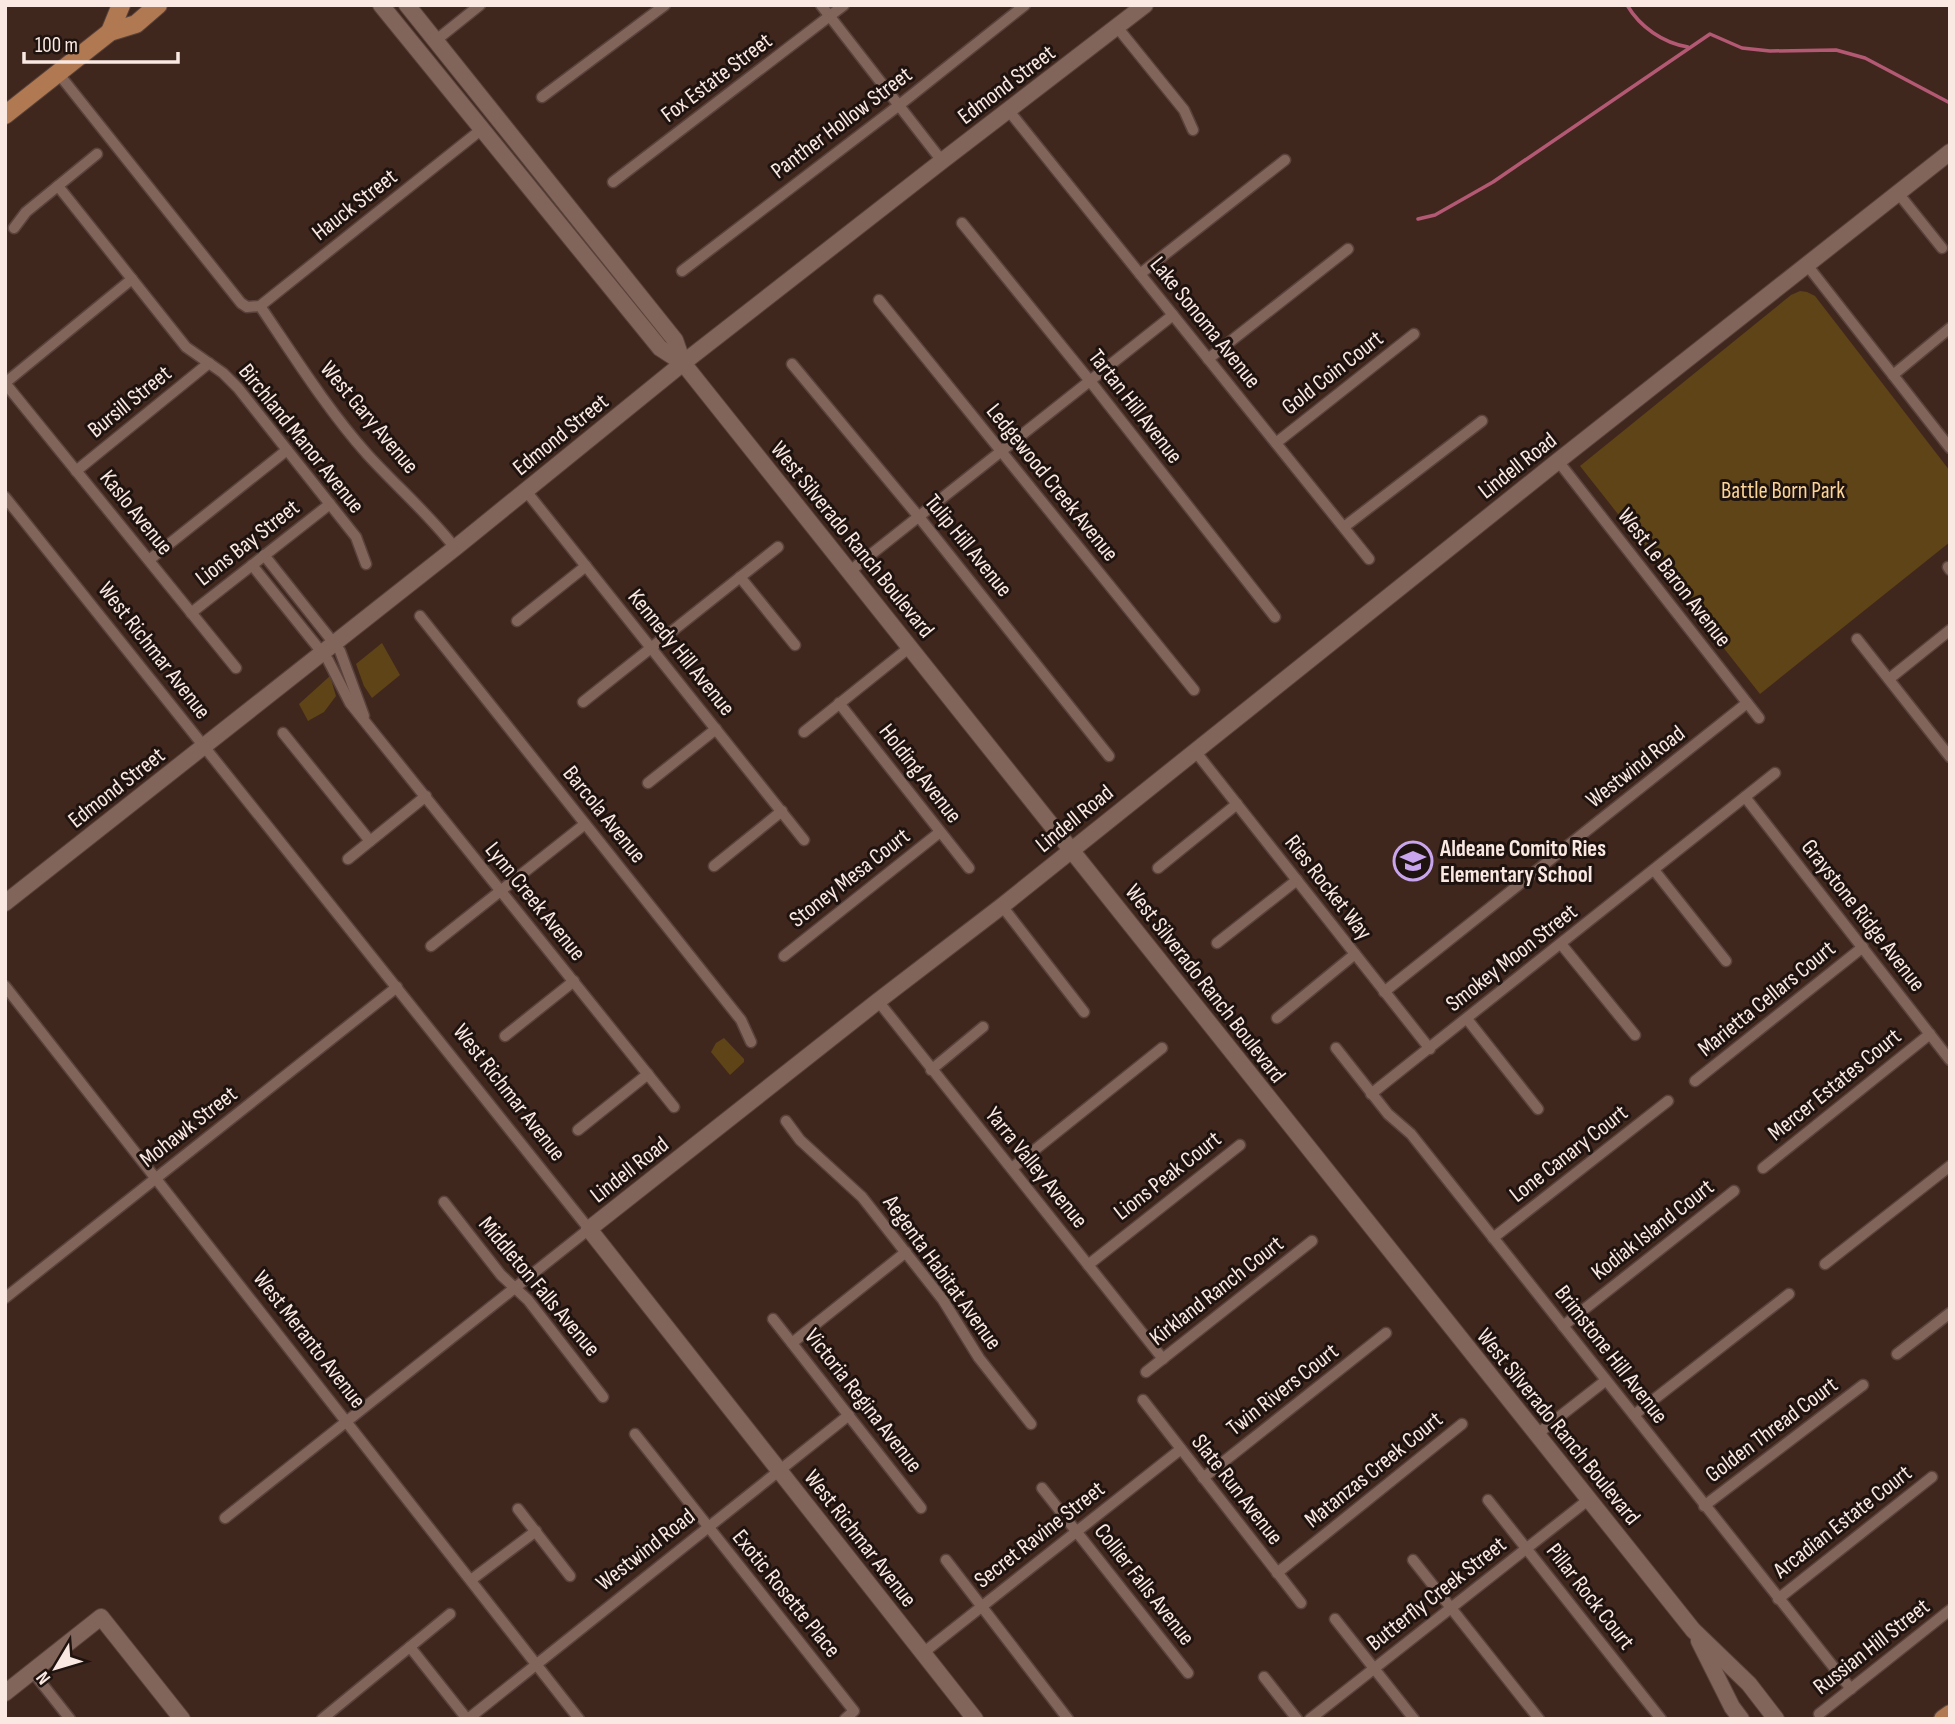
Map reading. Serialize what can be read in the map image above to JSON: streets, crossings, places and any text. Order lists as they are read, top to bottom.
{
  "streets": {
    "street": [
      "Fox Estate Street",
      "Edmond Street",
      "Panther Hollow Street",
      "Hauck Street",
      "Lake Sonoma Avenue",
      "Gold Coin Court",
      "Bursill Street",
      "Tartan Hill Avenue",
      "West Gary Avenue",
      "Birchland Manor Avenue",
      "Lindell Road",
      "Ledgewood Creek Avenue",
      "Kaslo Avenue",
      "West Silverado Ranch Boulevard",
      "Lions Bay Street",
      "Tulip Hill Avenue",
      "West Le Baron Avenue",
      "West Richmar Avenue",
      "Kennedy Hill Avenue",
      "Westwind Road",
      "Holding Avenue",
      "Barcola Avenue",
      "Stoney Mesa Court",
      "Ries Rocket Way",
      "Lynn Creek Avenue",
      "Graystone Ridge Avenue",
      "Smokey Moon Street",
      "Marietta Cellars Court",
      "Mercer Estates Court",
      "Mohawk Street",
      "Lone Canary Court",
      "Yarra Valley Avenue",
      "Lions Peak Court",
      "Kodiak Island Court",
      "Aegenta Habitat Avenue",
      "Middleton Falls Avenue",
      "Kirkland Ranch Court",
      "West Meranto Avenue",
      "Brimstone Hill Avenue",
      "Twin Rivers Court",
      "Victoria Regina Avenue",
      "Golden Thread Court",
      "Matanzas Creek Court",
      "Slate Run Avenue",
      "Arcadian Estate Court",
      "Secret Ravine Street",
      "Collier Falls Avenue",
      "Exotic Rosette Place",
      "Butterfly Creek Street",
      "Pillar Rock Court",
      "Russian Hill Street"
    ]
  },
  "crossings": [
    ["Edmond Street", "Lake Sonoma Avenue"],
    ["Edmond Street", "West Gary Avenue"],
    ["Edmond Street", "West Silverado Ranch Boulevard"],
    ["Edmond Street", "West Richmar Avenue"],
    ["Edmond Street", "Kennedy Hill Avenue"],
    ["Edmond Street", "Lynn Creek Avenue"],
    ["Hauck Street", "West Gary Avenue"],
    ["Hauck Street", "West Silverado Ranch Boulevard"],
    ["Lake Sonoma Avenue", "Gold Coin Court"],
    ["Bursill Street", "Birchland Manor Avenue"],
    ["Bursill Street", "Kaslo Avenue"],
    ["Birchland Manor Avenue", "Lions Bay Street"],
    ["Lindell Road", "West Silverado Ranch Boulevard"],
    ["Lindell Road", "West Le Baron Avenue"],
    ["Lindell Road", "West Richmar Avenue"],
    ["Lindell Road", "Ries Rocket Way"],
    ["Lindell Road", "Yarra Valley Avenue"],
    ["Lindell Road", "Middleton Falls Avenue"],
    ["Lindell Road", "West Meranto Avenue"],
    ["Kaslo Avenue", "Lions Bay Street"],
    ["West Silverado Ranch Boulevard", "Butterfly Creek Street"],
    ["Lions Bay Street", "Lynn Creek Avenue"],
    ["West Le Baron Avenue", "Westwind Road"],
    ["West Richmar Avenue", "Westwind Road"],
    ["West Richmar Avenue", "Mohawk Street"],
    ["West Richmar Avenue", "Secret Ravine Street"],
    ["Westwind Road", "Ries Rocket Way"],
    ["Westwind Road", "West Meranto Avenue"],
    ["Westwind Road", "Victoria Regina Avenue"],
    ["Westwind Road", "Exotic Rosette Place"],
    ["Holding Avenue", "Stoney Mesa Court"],
    ["Ries Rocket Way", "Smokey Moon Street"],
    ["Graystone Ridge Avenue", "Smokey Moon Street"],
    ["Graystone Ridge Avenue", "Marietta Cellars Court"],
    ["Graystone Ridge Avenue", "Mercer Estates Court"],
    ["Smokey Moon Street", "Brimstone Hill Avenue"],
    ["Mohawk Street", "West Meranto Avenue"],
    ["Lone Canary Court", "Brimstone Hill Avenue"],
    ["Yarra Valley Avenue", "Lions Peak Court"],
    ["Yarra Valley Avenue", "Kirkland Ranch Court"],
    ["Kodiak Island Court", "Brimstone Hill Avenue"],
    ["Brimstone Hill Avenue", "Golden Thread Court"],
    ["Brimstone Hill Avenue", "Arcadian Estate Court"],
    ["Brimstone Hill Avenue", "Russian Hill Street"],
    ["Twin Rivers Court", "Slate Run Avenue"],
    ["Matanzas Creek Court", "Slate Run Avenue"],
    ["Slate Run Avenue", "Secret Ravine Street"],
    ["Secret Ravine Street", "Collier Falls Avenue"],
    ["Butterfly Creek Street", "Pillar Rock Court"]
  ],
  "parks": ["Battle Born Park"],
  "places": {
    "school or university": ["Aldeane Comito Ries Elementary School"]
  },
  "scale_bar": "100 m",
  "north": "bottom left"
}
